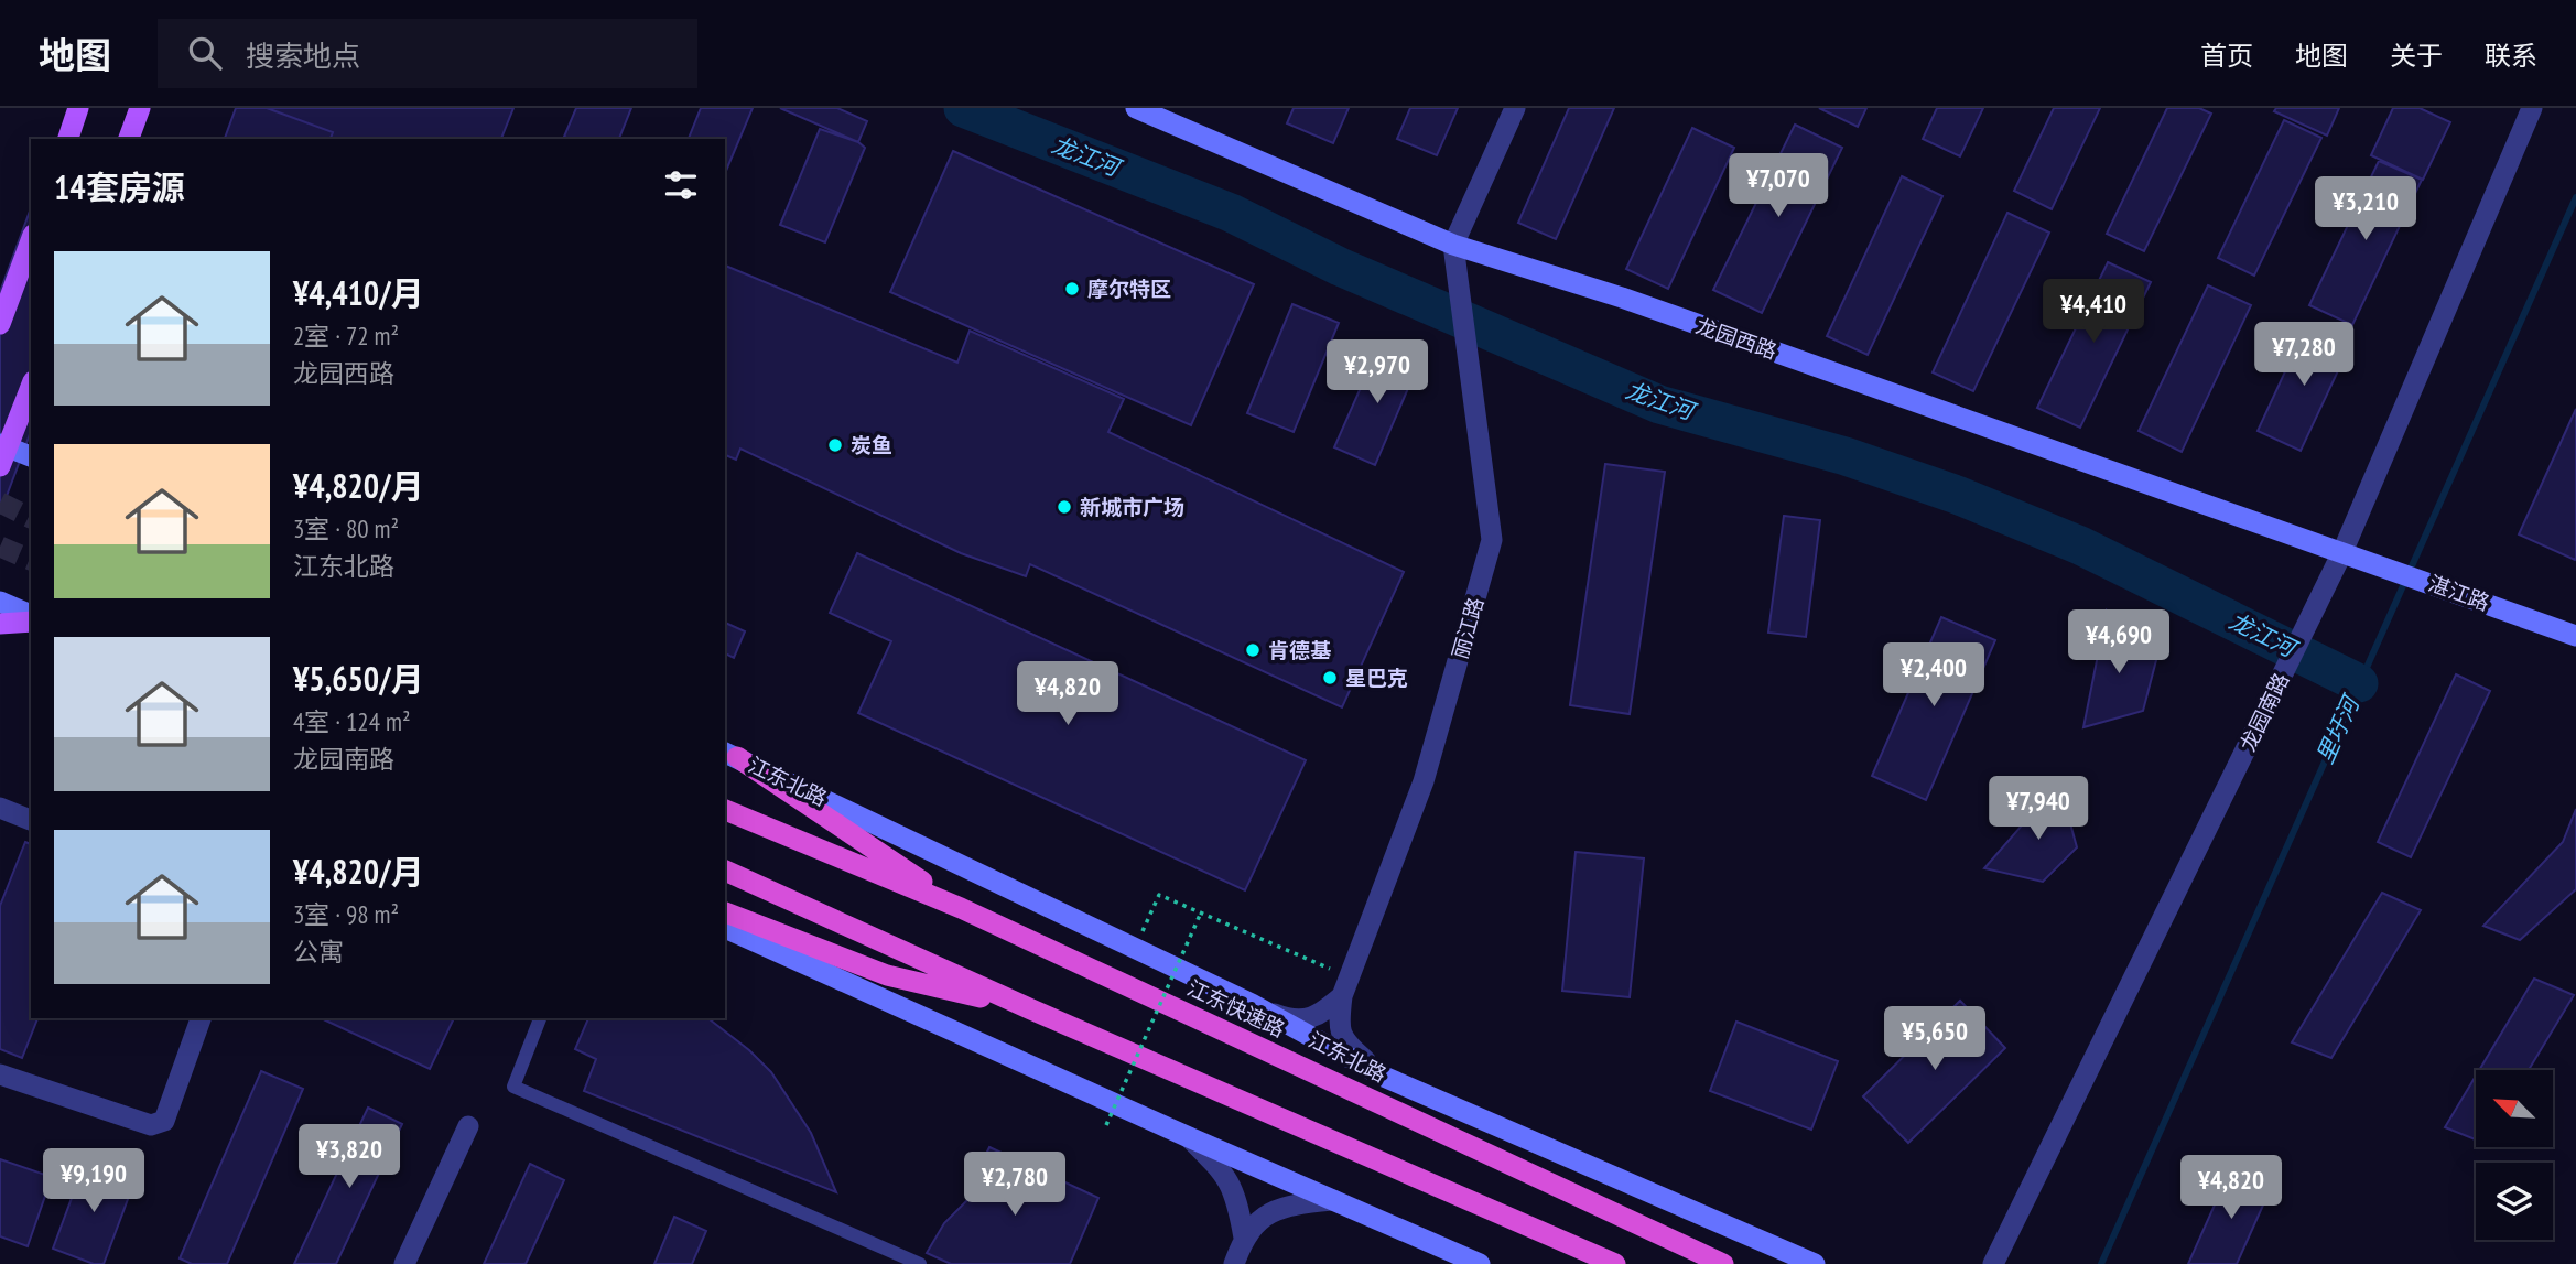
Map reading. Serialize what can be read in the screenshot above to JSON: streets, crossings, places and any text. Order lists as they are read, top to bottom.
{
  "streets": {
    "highway": ["江东快速路"],
    "main road": ["龙园西路", "湛江路", "江东北路"],
    "street": ["丽江路", "龙园南路"]
  },
  "crossings": [
    ["龙园西路", "湛江路"],
    ["龙园西路", "丽江路"],
    ["龙园西路", "龙园南路"],
    ["湛江路", "龙园南路"],
    ["丽江路", "江东北路"]
  ],
  "water": ["龙江河", "里圩河"],
  "places": [
    "摩尔特区",
    "炭鱼",
    "新城市广场",
    "肯德基",
    "星巴克"
  ],
  "north": "top left",
  "page": {
    "header": "地图",
    "search": "搜索地点",
    "nav": [
      "首页",
      "地图",
      "关于",
      "联系"
    ],
    "heading": "14套房源",
    "price": [
      "¥7,070",
      "¥3,210",
      "¥4,410",
      "¥7,280",
      "¥2,970",
      "¥4,690",
      "¥2,400",
      "¥4,820",
      "¥7,940",
      "¥5,650",
      "¥3,820",
      "¥9,190",
      "¥2,780",
      "¥4,820"
    ],
    "list": [
      {
        "name": "¥4,410/月",
        "note": "2室 · 72 m² · 龙园西路"
      },
      {
        "name": "¥4,820/月",
        "note": "3室 · 80 m² · 江东北路"
      },
      {
        "name": "¥5,650/月",
        "note": "4室 · 124 m² · 龙园南路"
      },
      {
        "name": "¥4,820/月",
        "note": "3室 · 98 m² · 公寓"
      }
    ]
  }
}
